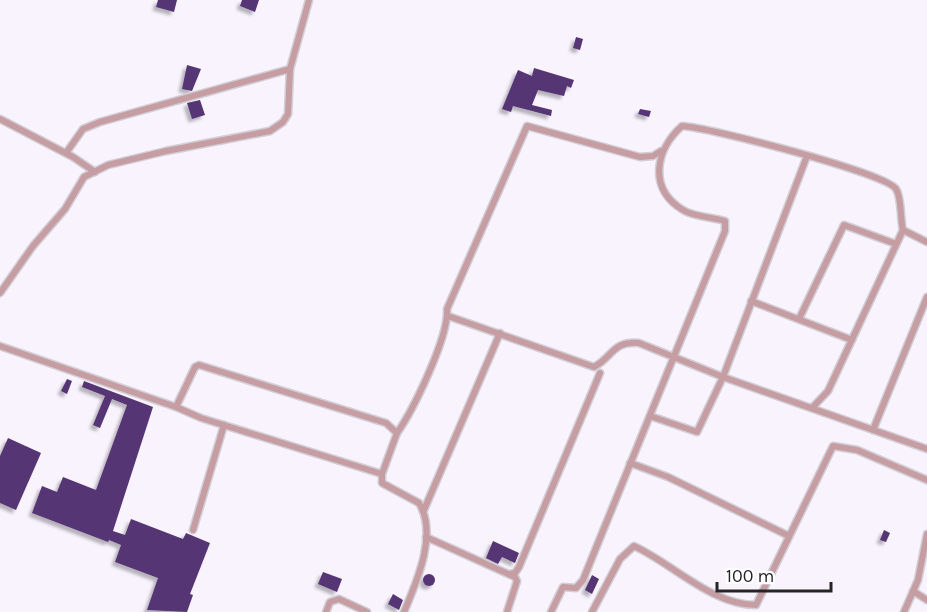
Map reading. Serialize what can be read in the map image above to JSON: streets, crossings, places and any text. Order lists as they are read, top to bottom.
{
  "scale_bar": "100 m"
}
